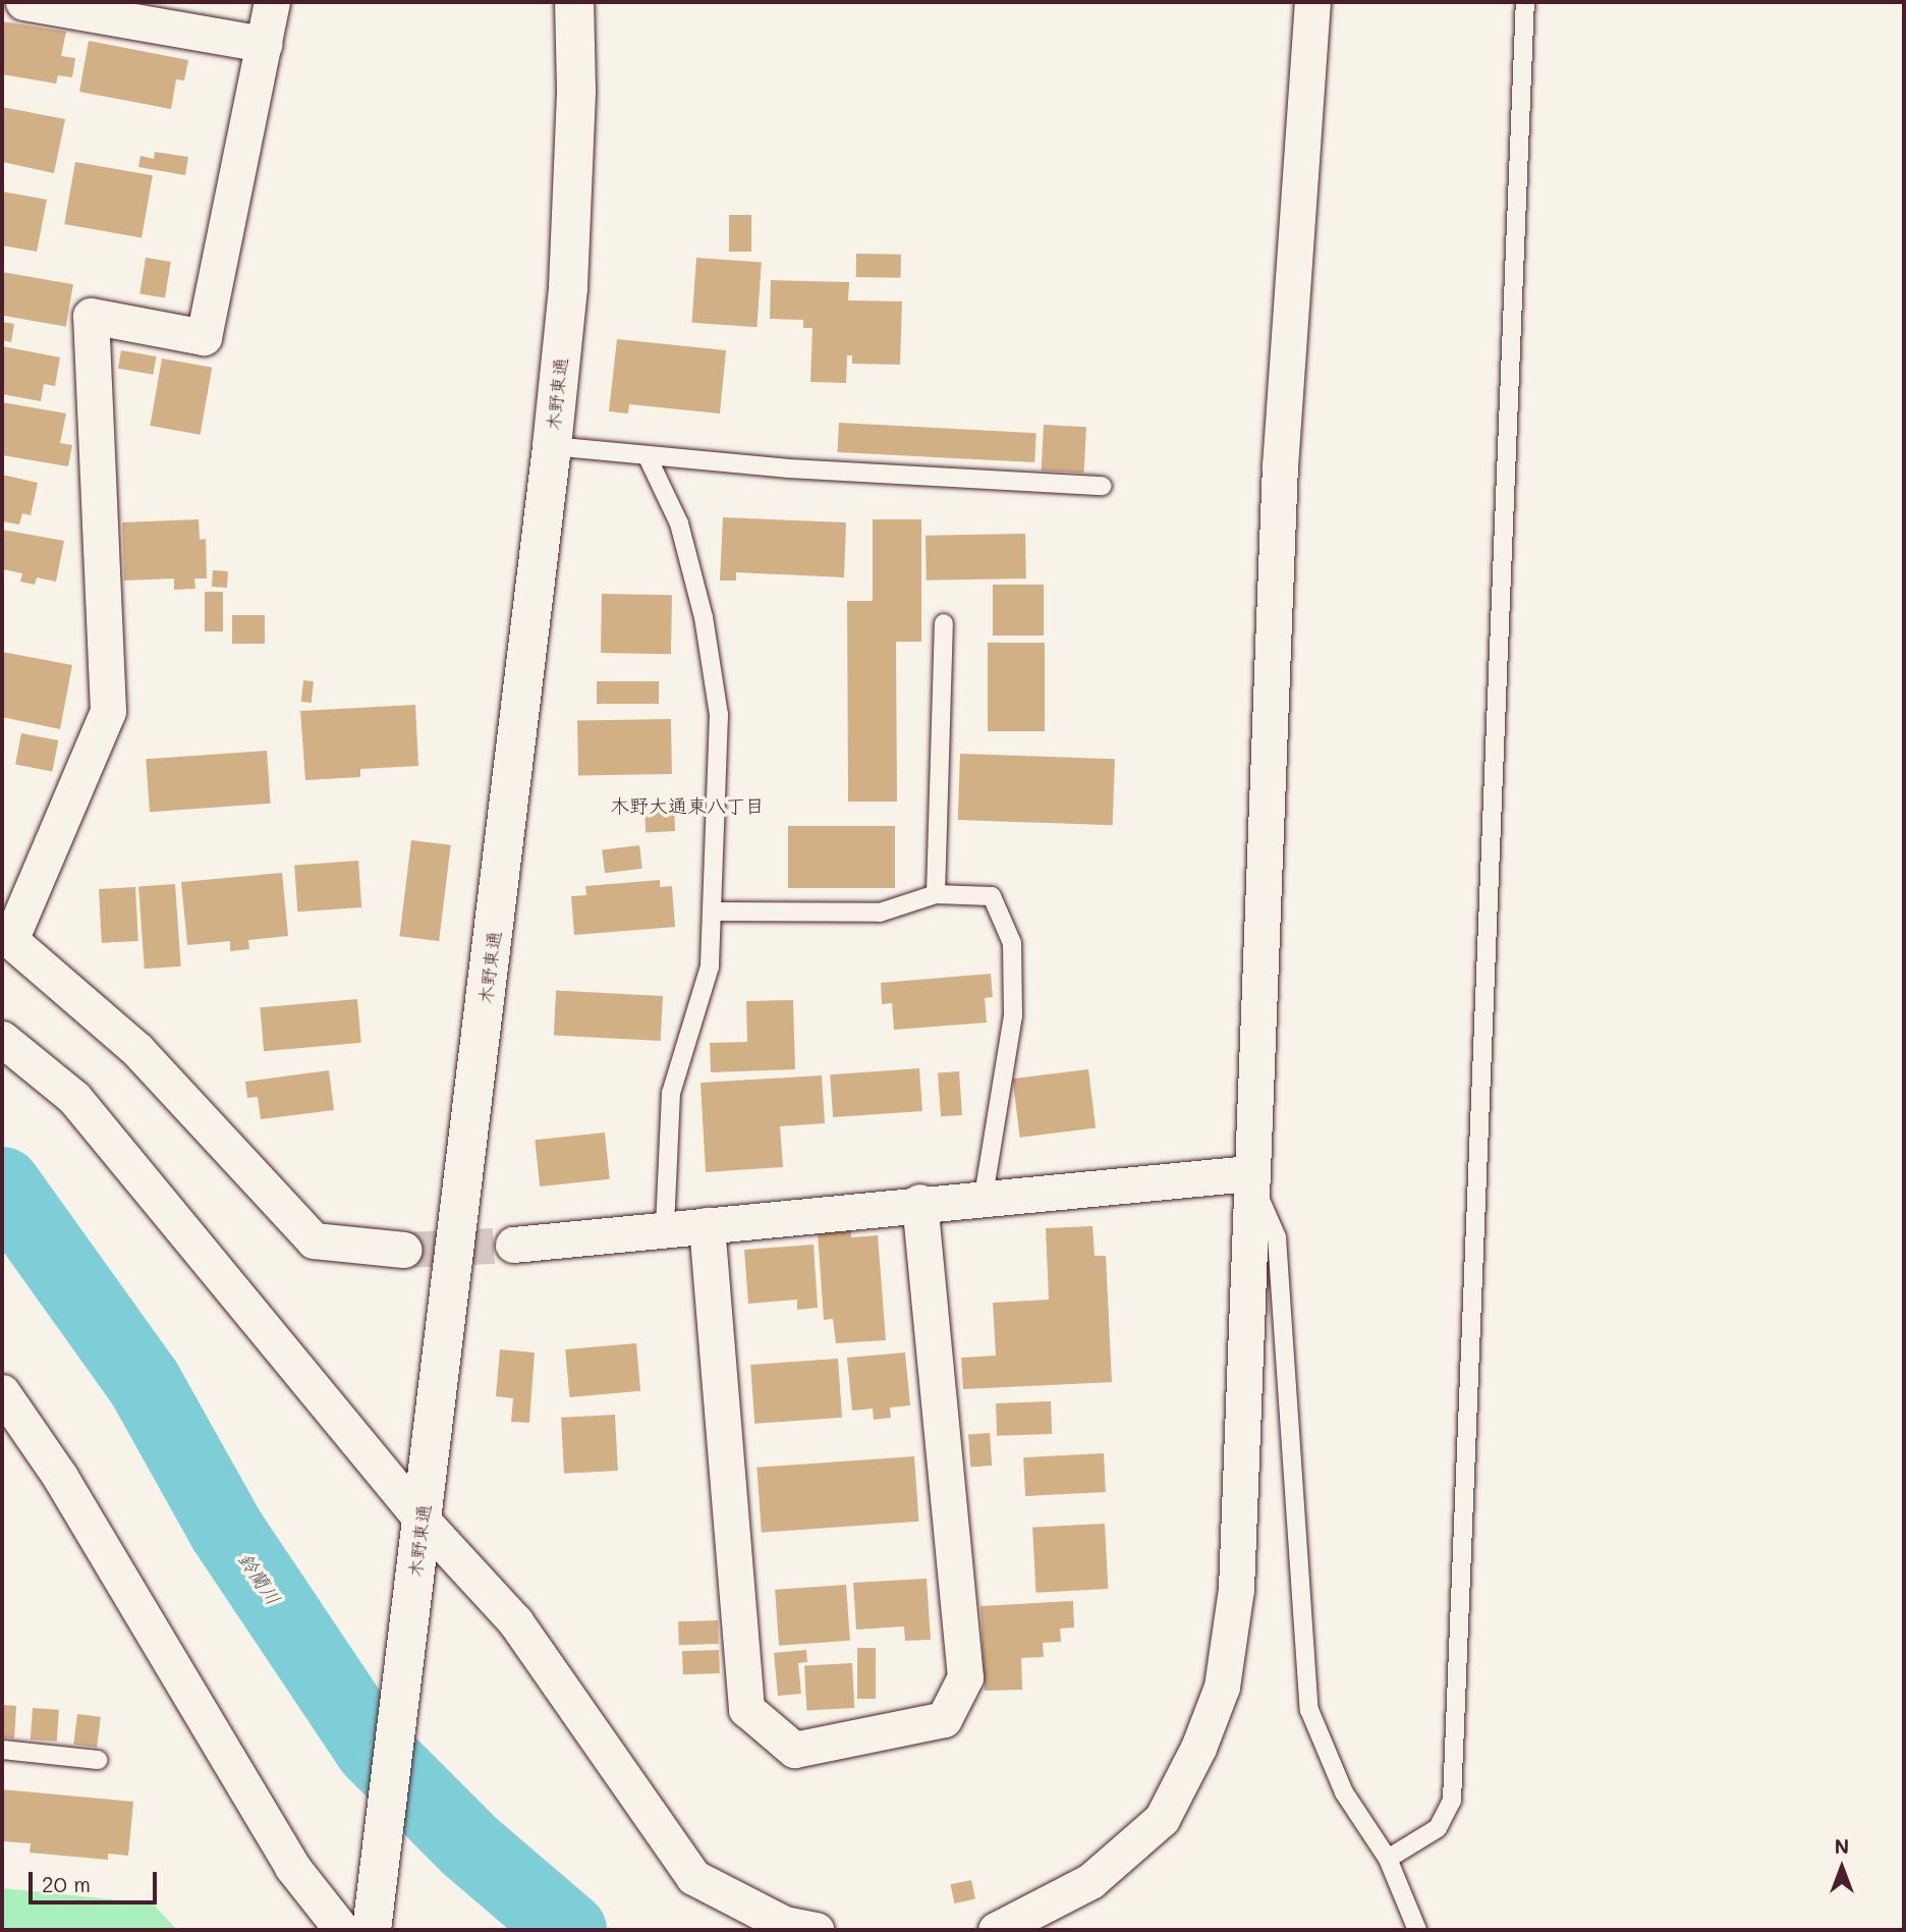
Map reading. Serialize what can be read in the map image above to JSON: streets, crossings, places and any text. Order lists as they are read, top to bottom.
{
  "streets": {
    "street": ["木野東通"]
  },
  "districts": ["木野大通東八丁目"],
  "water": ["鈴蘭川"],
  "scale_bar": "20 m",
  "north": "top"
}
